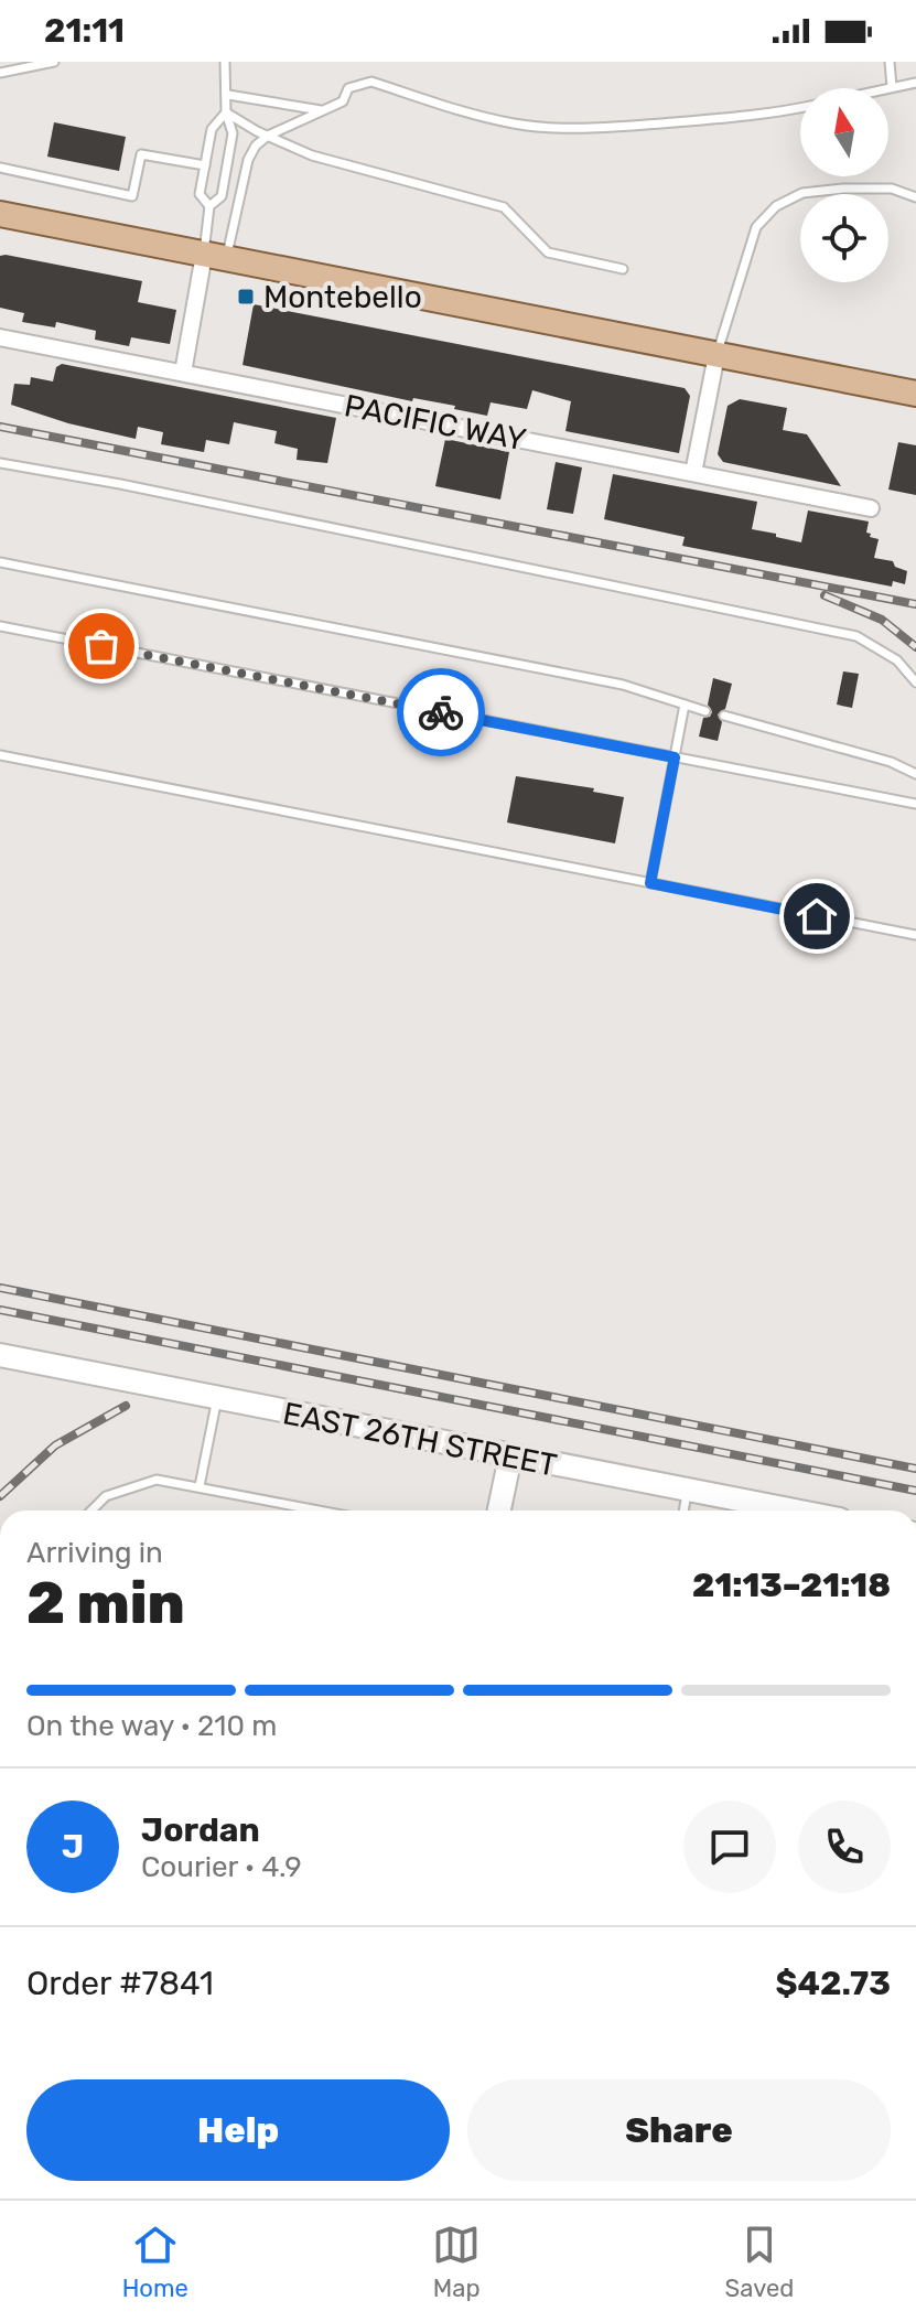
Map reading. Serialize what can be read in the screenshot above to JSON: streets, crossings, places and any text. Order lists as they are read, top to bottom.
{
  "streets": {
    "street": ["PACIFIC WAY", "EAST 26TH STREET"]
  },
  "places": {
    "transit": ["Montebello"]
  },
  "north": "top",
  "page": {
    "status": "21:11",
    "heading": ["2 min", "Arriving in", "21:13–21:18"],
    "panel": [
      "Jordan",
      "Courier · 4.9",
      "Order #7841",
      "$42.73"
    ],
    "bar": "On the way · 210 m",
    "round": "J",
    "buttons": ["Help", "Share"],
    "tabs": ["Home", "Map", "Saved"]
  }
}
